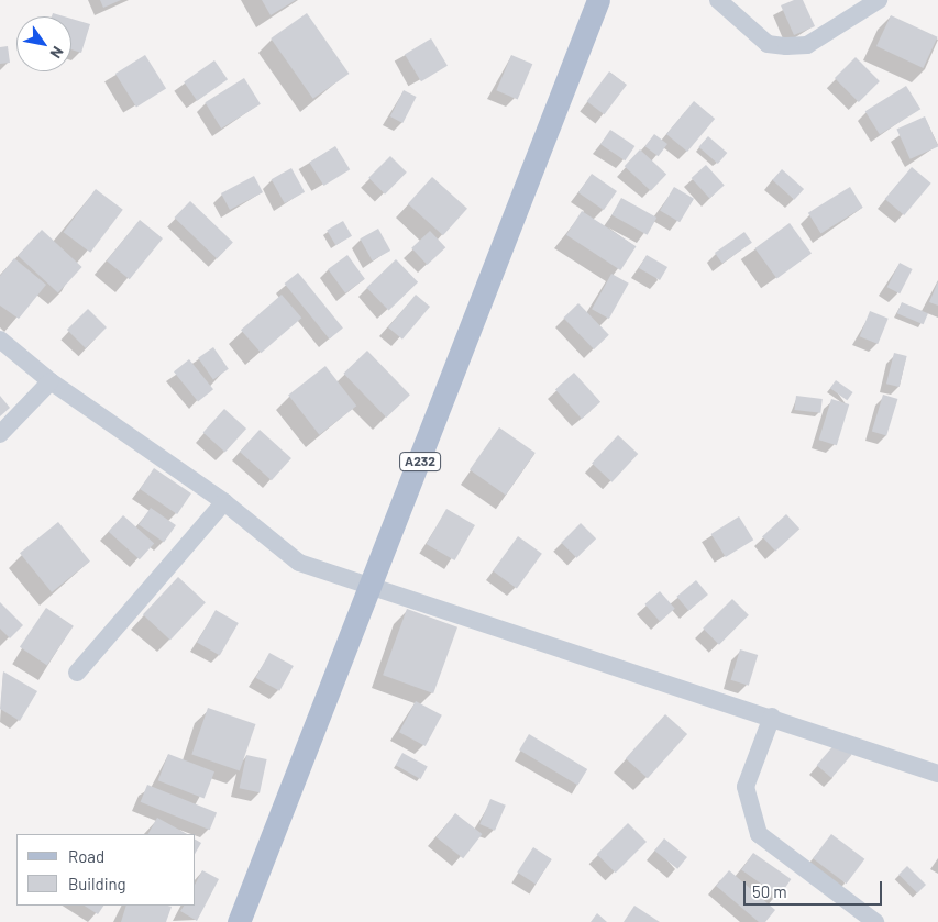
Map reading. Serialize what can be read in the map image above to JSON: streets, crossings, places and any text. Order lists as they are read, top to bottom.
{
  "streets": {
    "main road": ["A232"]
  },
  "legend": ["Road", "Building"],
  "scale_bar": "50 m",
  "north": "bottom right"
}
